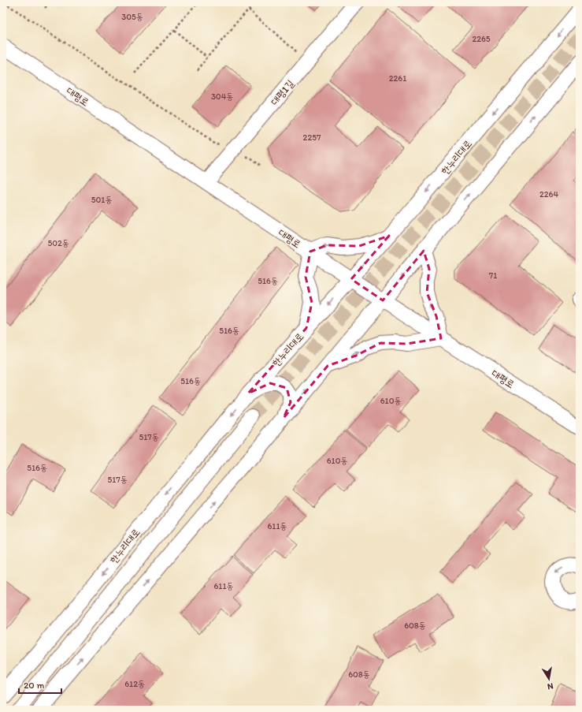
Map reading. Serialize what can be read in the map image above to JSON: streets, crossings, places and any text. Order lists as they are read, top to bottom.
{
  "streets": {
    "street": ["대평1길", "대평로", "한누리대로"]
  },
  "crossings": [
    ["대평1길", "대평로"],
    ["대평로", "한누리대로"]
  ],
  "house_numbers": [
    "305동",
    "2265",
    "2261",
    "304동",
    "2257",
    "2264",
    "501동",
    "502동",
    "71",
    "516동",
    "516동",
    "516동",
    "610동",
    "517동",
    "610동",
    "516동",
    "517동",
    "611동",
    "611동",
    "608동",
    "608동",
    "612동"
  ],
  "scale_bar": "20 m",
  "north": "bottom"
}
